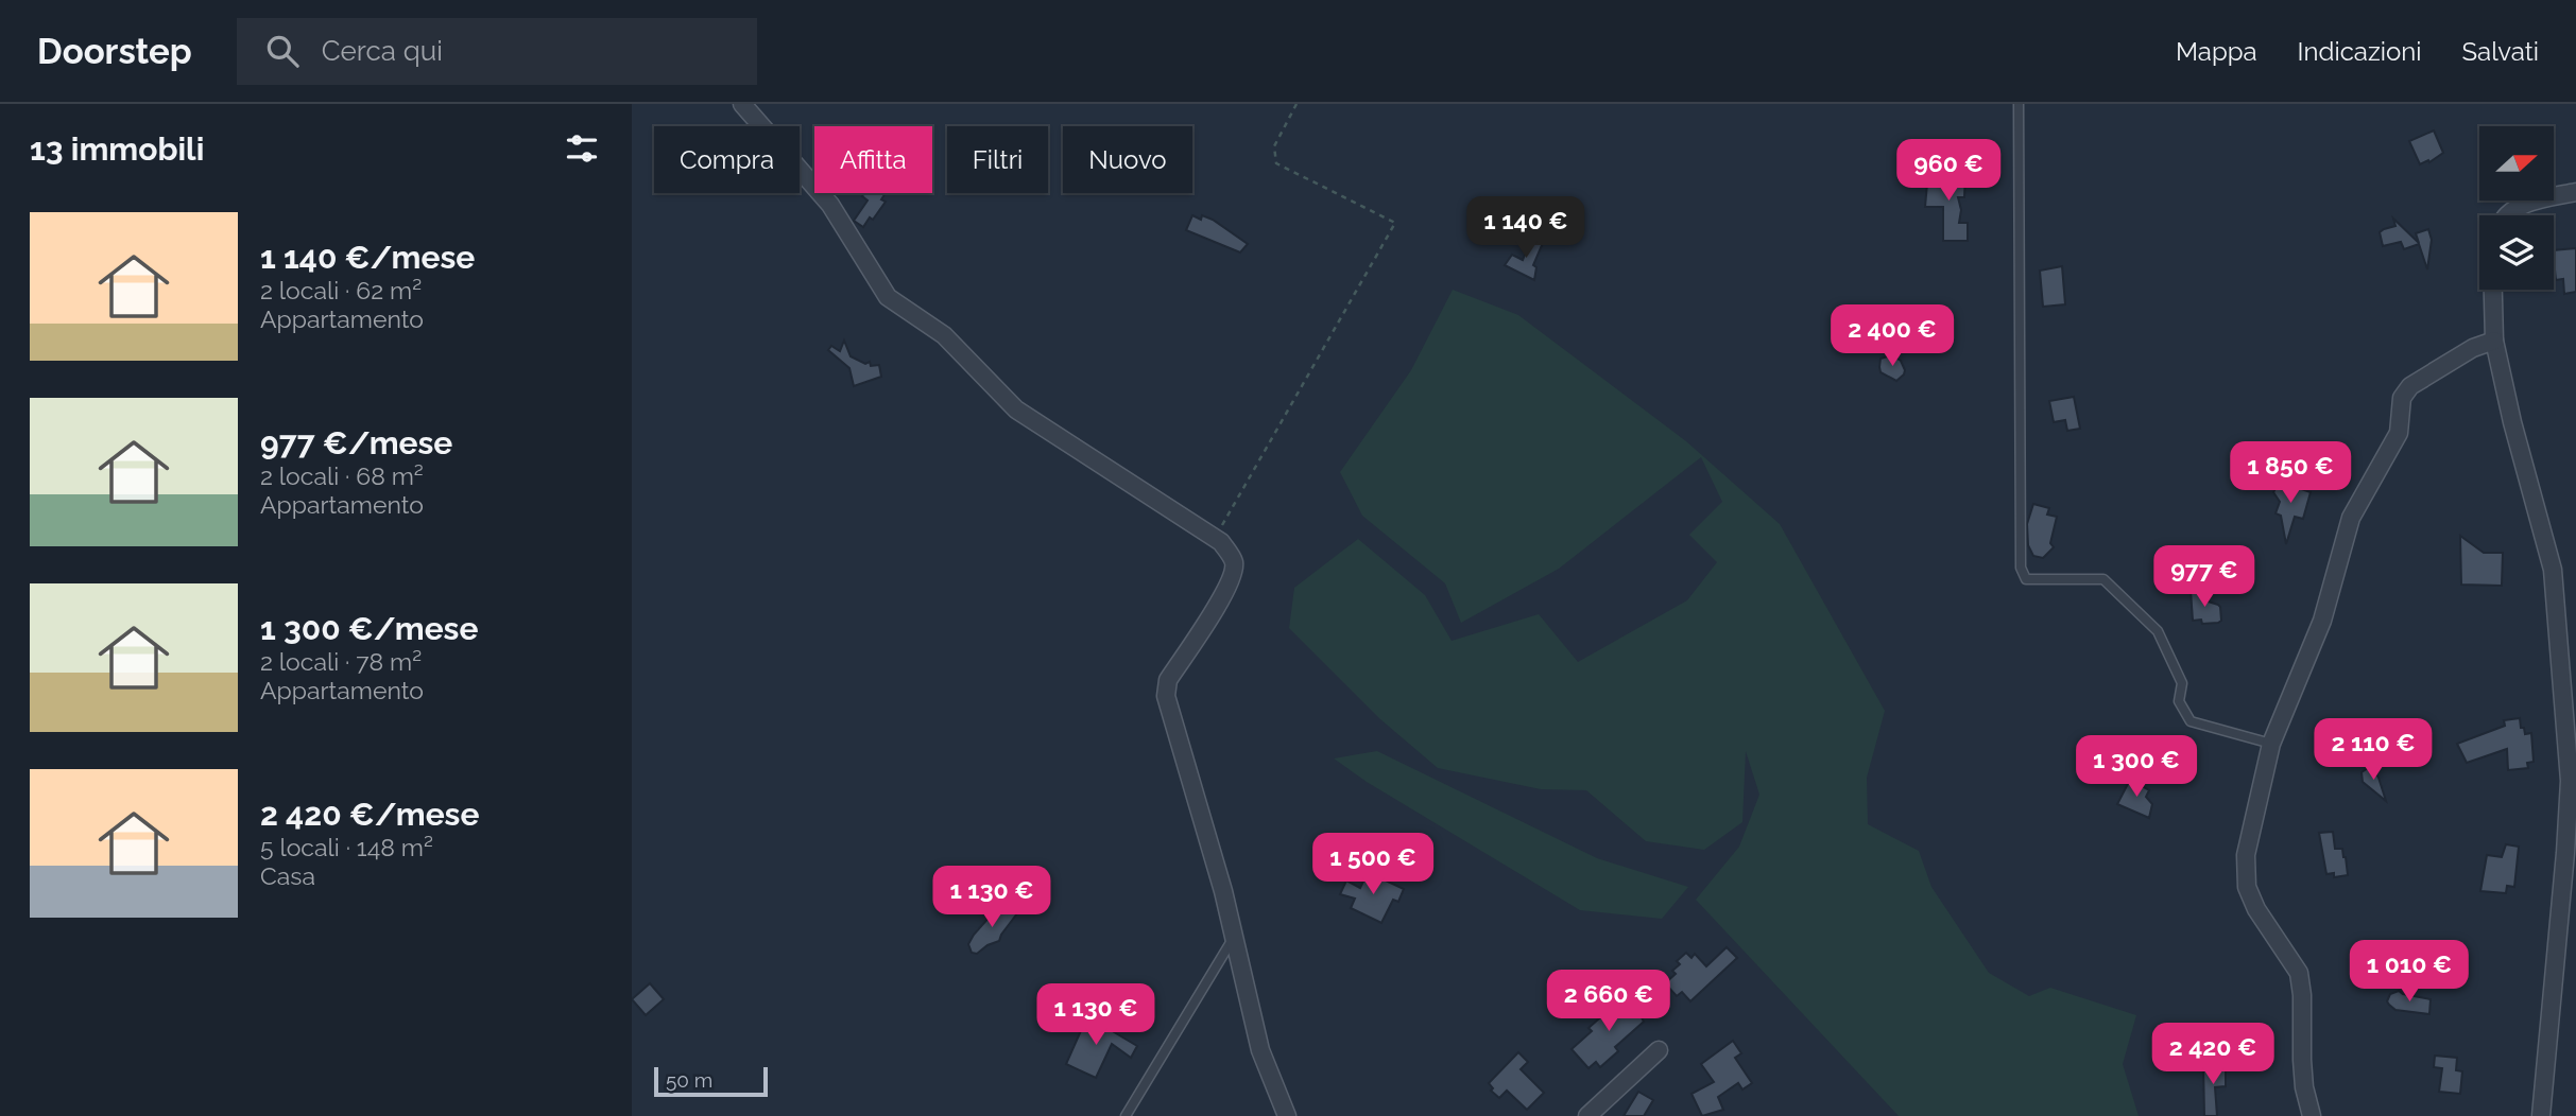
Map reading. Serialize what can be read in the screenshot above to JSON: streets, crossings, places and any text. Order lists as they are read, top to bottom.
{
  "scale_bar": "50 m",
  "north": "right",
  "page": {
    "header": "Doorstep",
    "search": "Cerca qui",
    "nav": ["Mappa", "Indicazioni", "Salvati"],
    "heading": "13 immobili",
    "chip": [
      "Compra",
      "Affitta",
      "Filtri",
      "Nuovo"
    ],
    "price": [
      "960 €",
      "1 140 €",
      "2 400 €",
      "1 850 €",
      "977 €",
      "2 110 €",
      "1 300 €",
      "1 500 €",
      "1 130 €",
      "1 010 €",
      "2 660 €",
      "1 130 €",
      "2 420 €"
    ],
    "list": [
      {
        "name": "1 140 €/mese",
        "note": "2 locali · 62 m² · Appartamento"
      },
      {
        "name": "977 €/mese",
        "note": "2 locali · 68 m² · Appartamento"
      },
      {
        "name": "1 300 €/mese",
        "note": "2 locali · 78 m² · Appartamento"
      },
      {
        "name": "2 420 €/mese",
        "note": "5 locali · 148 m² · Casa"
      }
    ],
    "scale": "50 m"
  }
}
